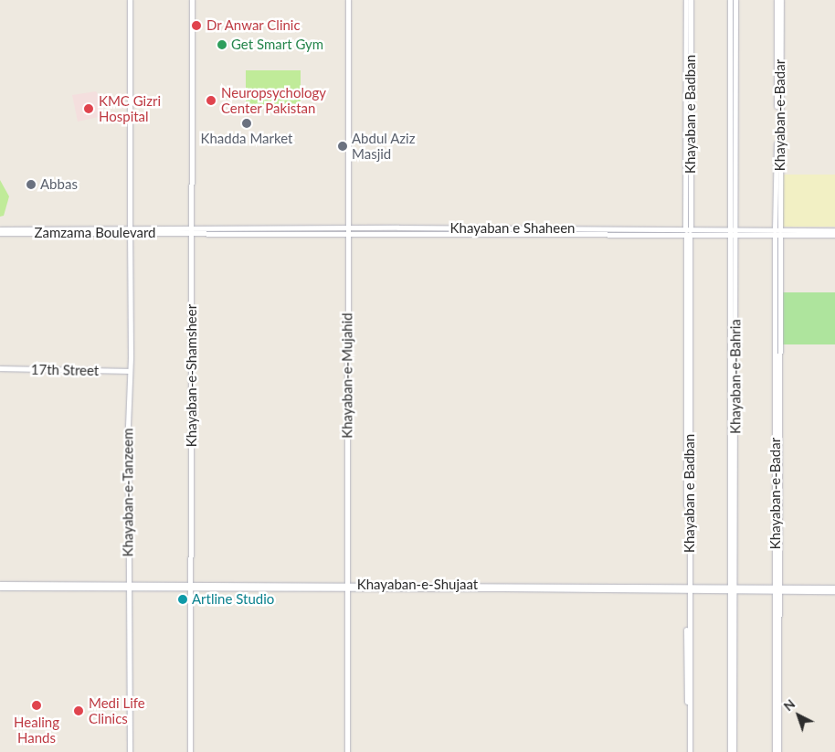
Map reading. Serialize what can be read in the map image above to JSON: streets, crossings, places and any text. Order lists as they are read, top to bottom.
{
  "streets": {
    "main road": [
      "Khayaban e Badban",
      "Khayaban-e-Badar",
      "Khayaban e Shaheen",
      "Zamzama Boulevard",
      "17th Street",
      "Khayaban-e-Shamsheer",
      "Khayaban-e-Mujahid",
      "Khayaban-e-Bahria",
      "Khayaban-e-Tanzeem",
      "Khayaban-e-Shujaat"
    ]
  },
  "crossings": [
    ["Khayaban e Badban", "Khayaban e Shaheen"],
    ["Khayaban e Badban", "Khayaban-e-Shujaat"],
    ["Khayaban-e-Badar", "Khayaban e Shaheen"],
    ["Khayaban-e-Badar", "Khayaban-e-Shujaat"],
    ["Khayaban e Shaheen", "Zamzama Boulevard"],
    ["Khayaban e Shaheen", "Khayaban-e-Shamsheer"],
    ["Khayaban e Shaheen", "Khayaban-e-Mujahid"],
    ["Khayaban e Shaheen", "Khayaban-e-Bahria"],
    ["Zamzama Boulevard", "Khayaban-e-Shamsheer"],
    ["Zamzama Boulevard", "Khayaban-e-Tanzeem"],
    ["17th Street", "Khayaban-e-Tanzeem"],
    ["Khayaban-e-Shamsheer", "Khayaban-e-Shujaat"],
    ["Khayaban-e-Mujahid", "Khayaban-e-Shujaat"],
    ["Khayaban-e-Bahria", "Khayaban-e-Shujaat"],
    ["Khayaban-e-Tanzeem", "Khayaban-e-Shujaat"]
  ],
  "places": [
    "Dr Anwar Clinic",
    "Get Smart Gym",
    "Neuropsychology Center Pakistan",
    "KMC Gizri Hospital",
    "Khadda Market",
    "Abdul Aziz Masjid",
    "Abbas",
    "Artline Studio",
    "Healing Hands",
    "Medi Life Clinics"
  ],
  "north": "top left"
}
